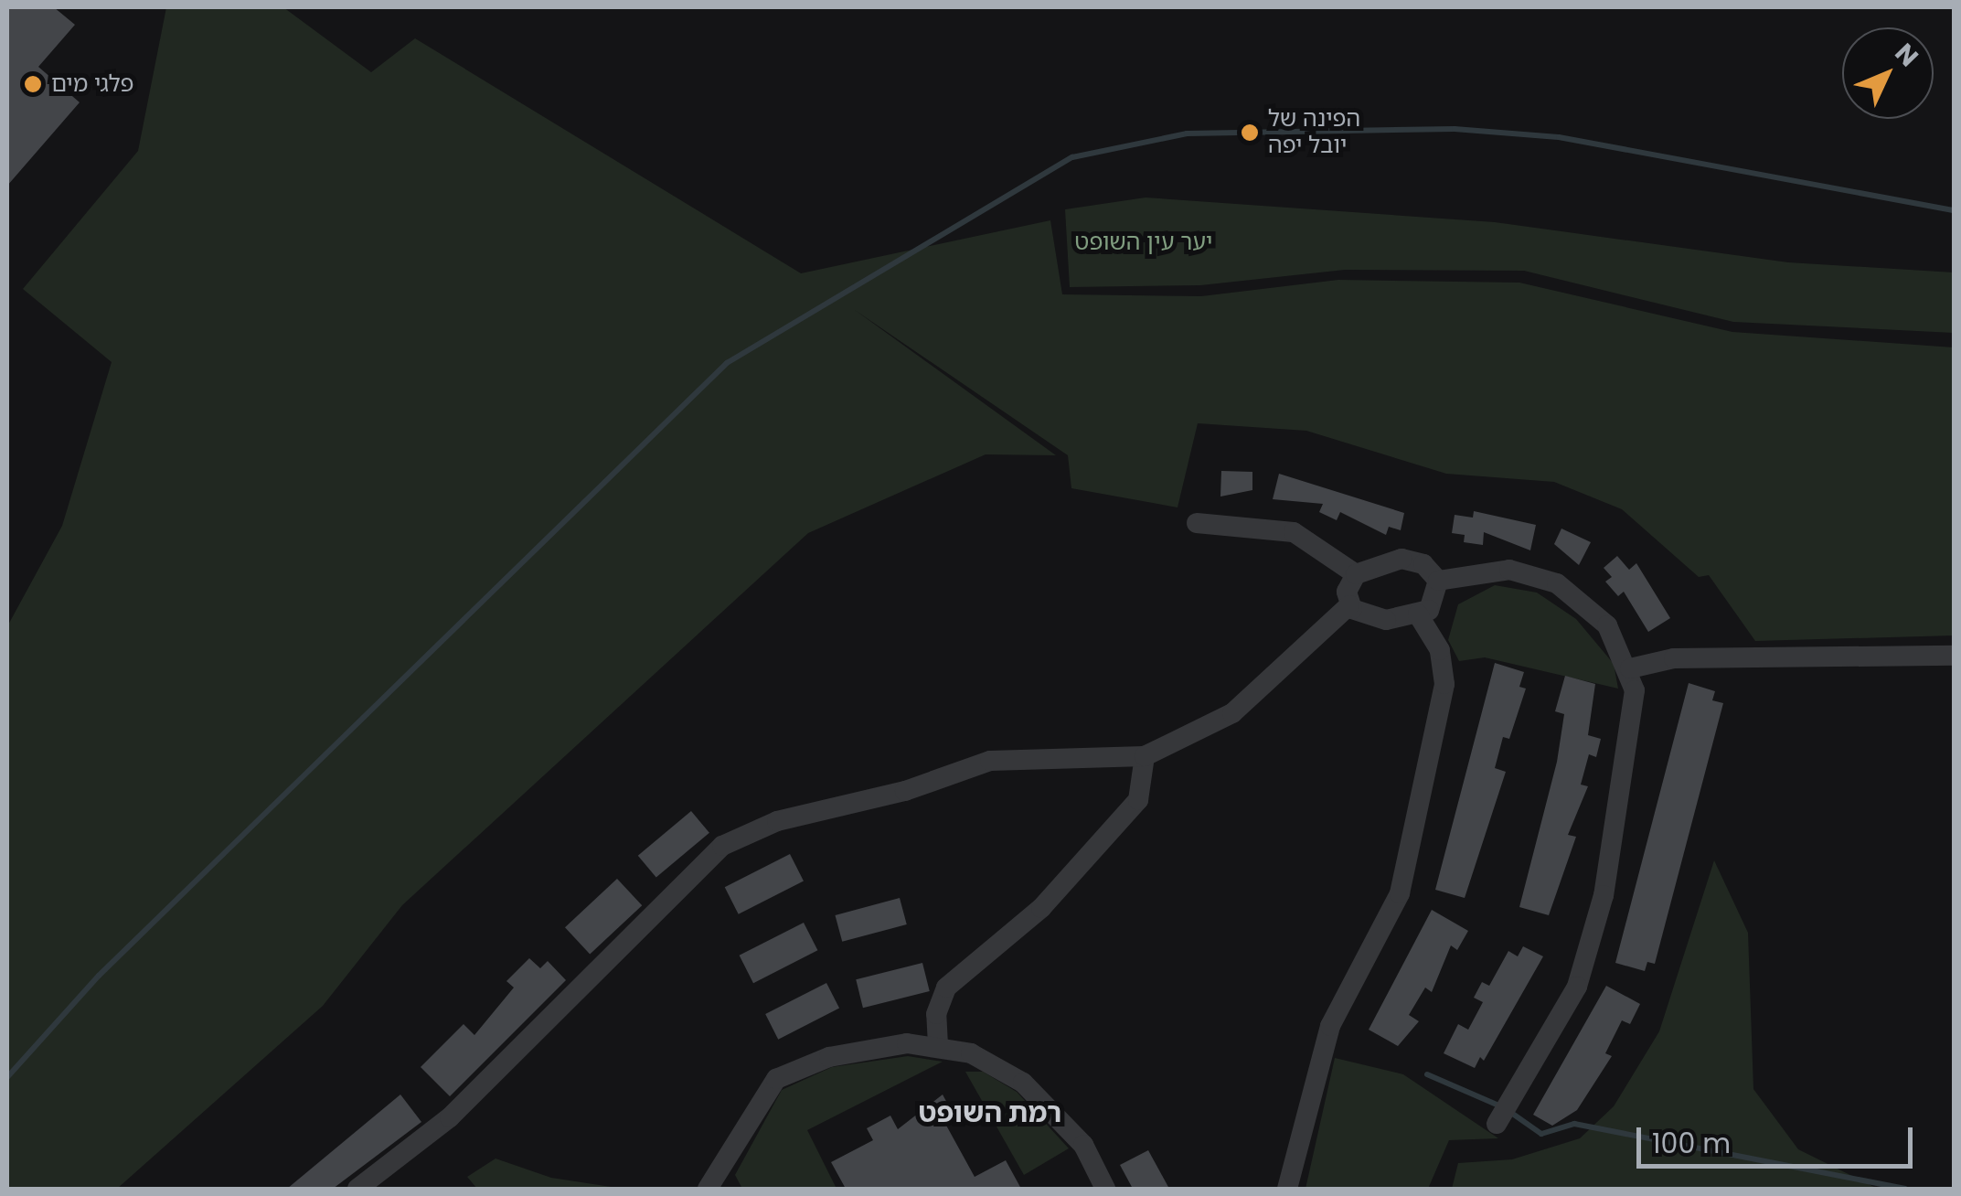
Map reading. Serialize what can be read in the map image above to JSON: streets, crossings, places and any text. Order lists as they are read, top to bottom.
{
  "districts": ["רמת השופט"],
  "parks": ["יער עין השופט"],
  "places": ["פלגי מים", "הפינה של יובל יפה"],
  "scale_bar": "100 m",
  "north": "top right"
}
